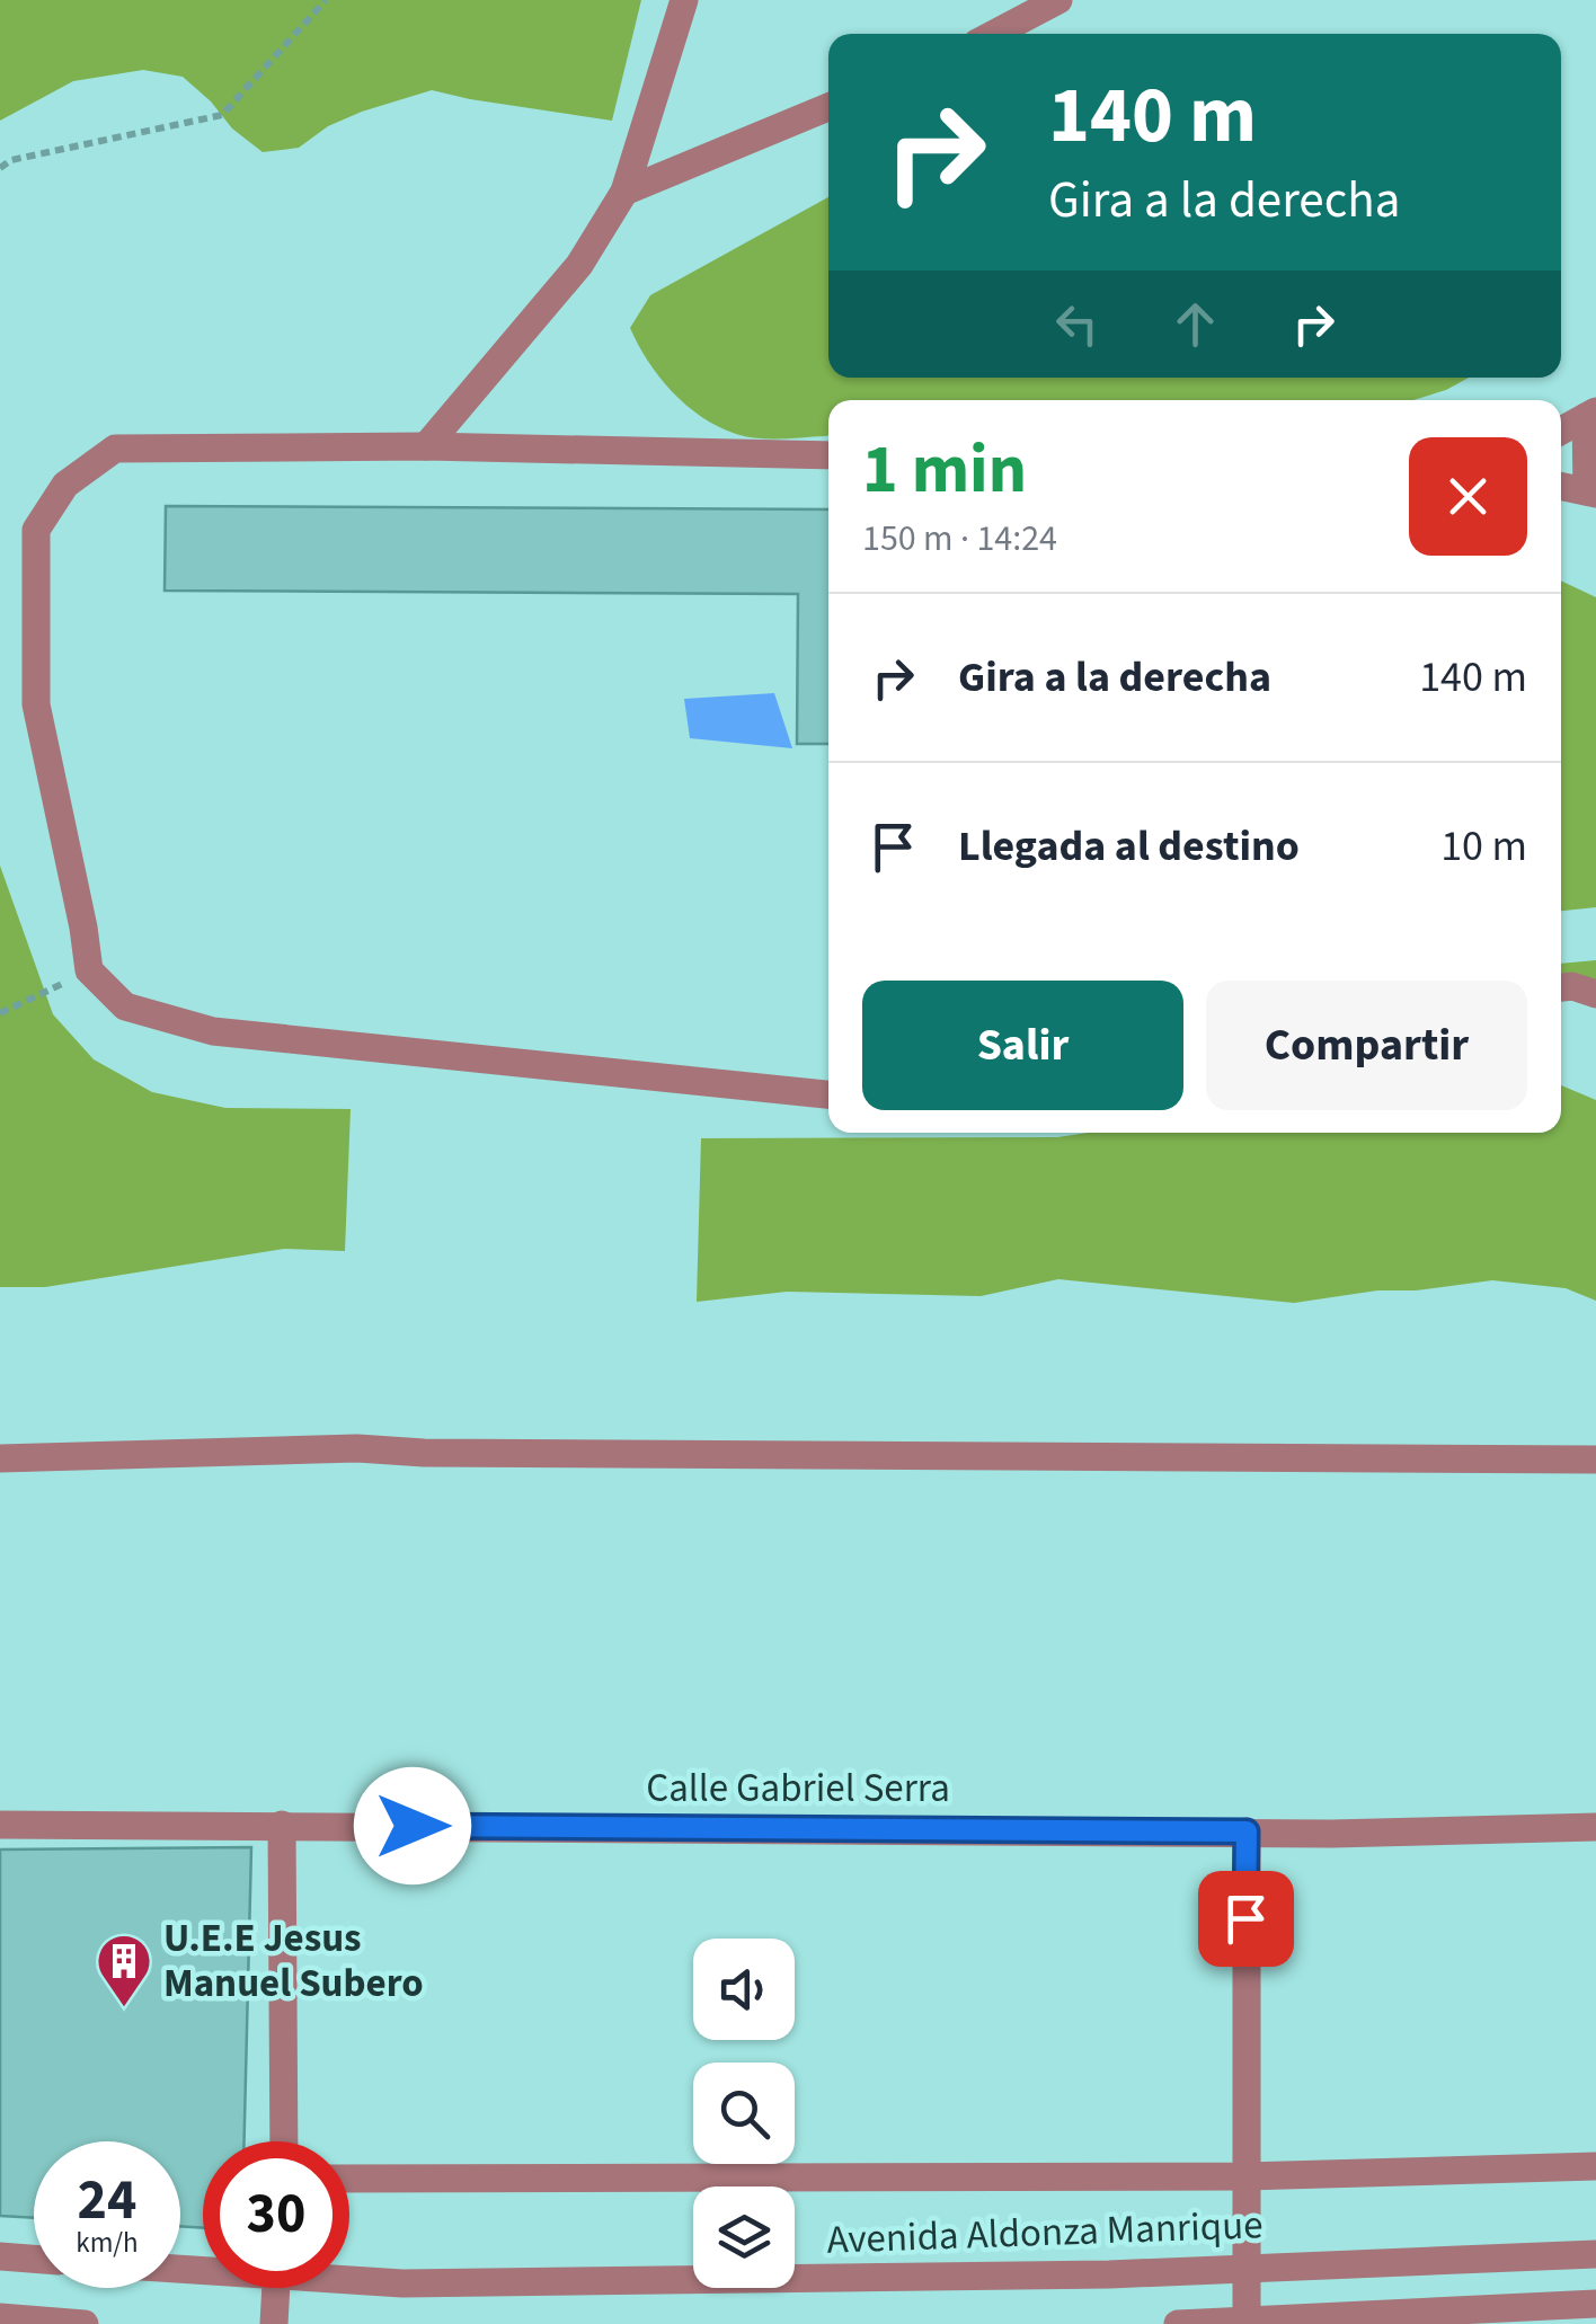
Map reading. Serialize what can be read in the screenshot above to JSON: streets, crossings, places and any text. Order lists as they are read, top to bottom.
{
  "streets": {
    "street": ["Calle Gabriel Serra", "Avenida Aldonza Manrique"]
  },
  "places": {
    "building": ["U.E.E Jesus Manuel Subero"]
  },
  "page": {
    "turn": ["140 m", "Gira a la derecha"],
    "heading": ["1 min", "150 m · 14:24"],
    "list": [
      {
        "name": "Gira a la derecha",
        "value": "140 m"
      },
      {
        "name": "Llegada al destino",
        "value": "10 m"
      }
    ],
    "buttons": ["Salir", "Compartir"],
    "speed": "24 km/h",
    "limit": "30"
  }
}
